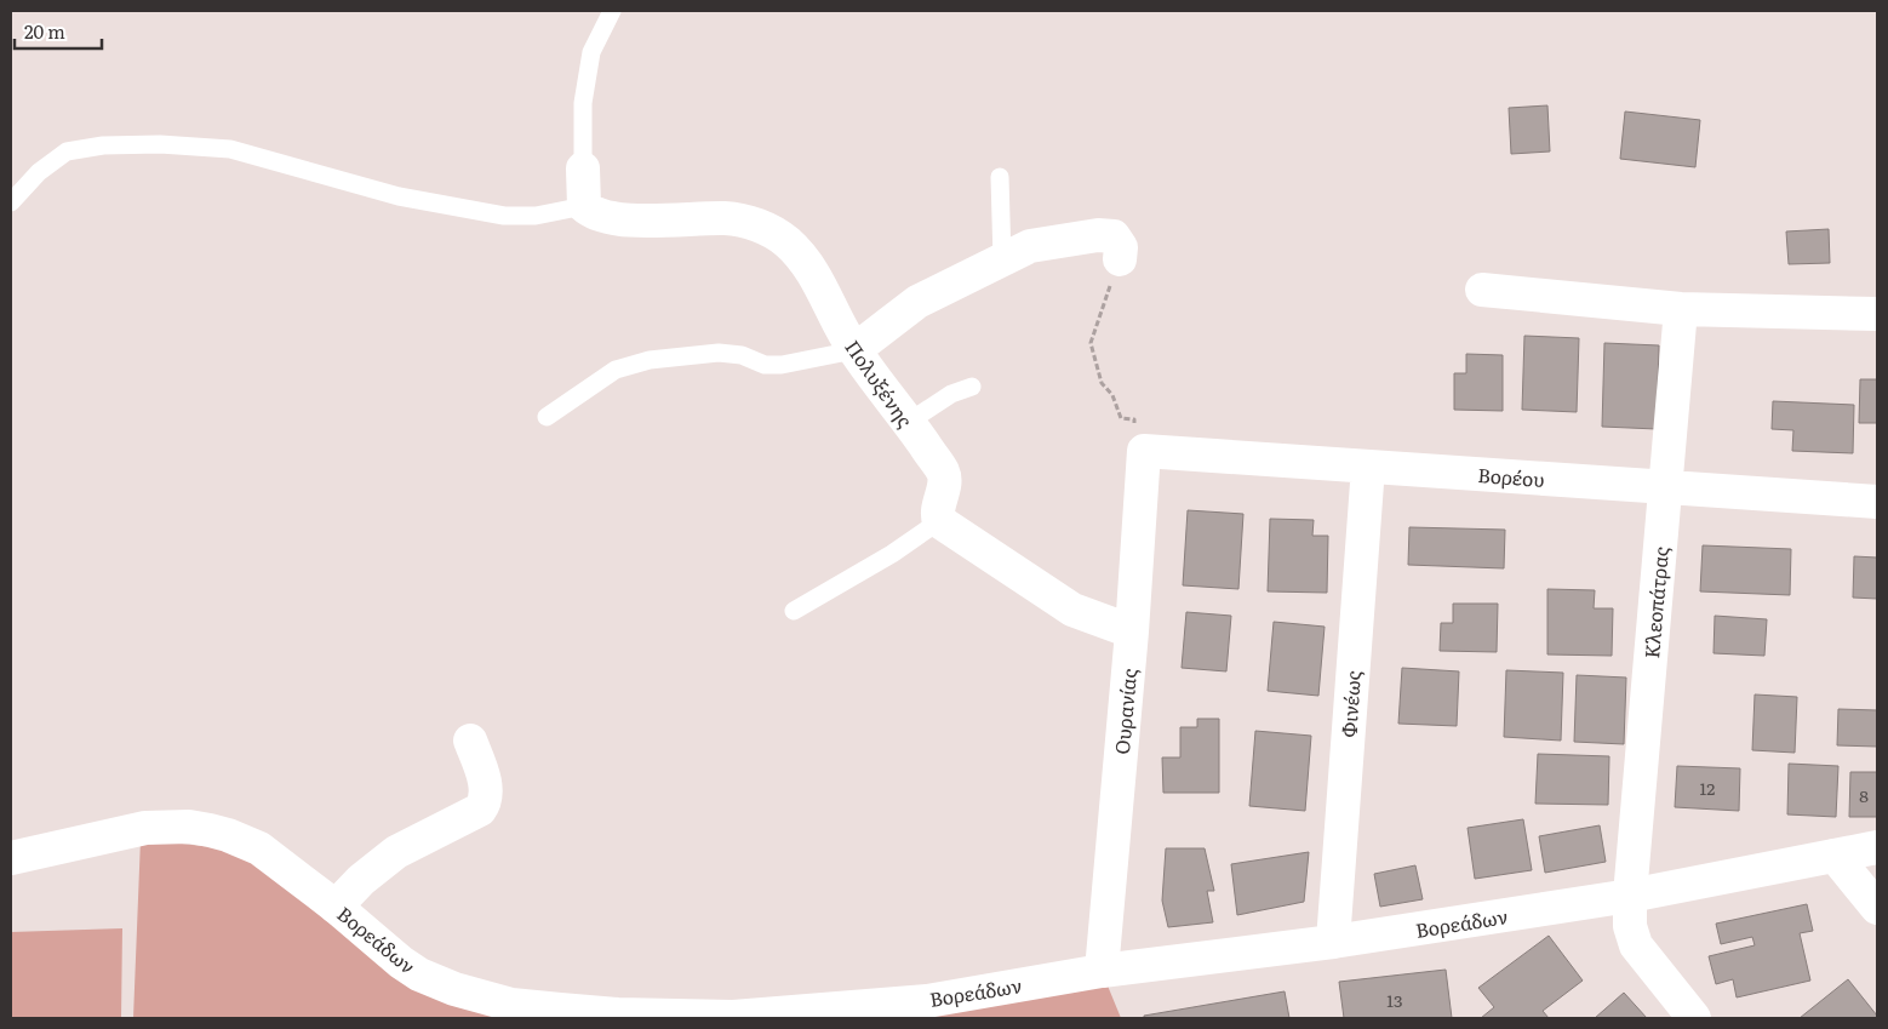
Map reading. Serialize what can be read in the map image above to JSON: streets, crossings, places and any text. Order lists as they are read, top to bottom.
{
  "streets": {
    "street": [
      "Πολυξένης",
      "Βορέου",
      "Κλεοπάτρας",
      "Φινέως",
      "Ουρανίας",
      "Βορεάδων"
    ]
  },
  "crossings": [
    ["Βορέου", "Κλεοπάτρας"],
    ["Βορέου", "Φινέως"],
    ["Βορέου", "Ουρανίας"],
    ["Κλεοπάτρας", "Βορεάδων"],
    ["Φινέως", "Βορεάδων"],
    ["Ουρανίας", "Βορεάδων"]
  ],
  "house_numbers": ["12", "8", "13"],
  "scale_bar": "20 m"
}
